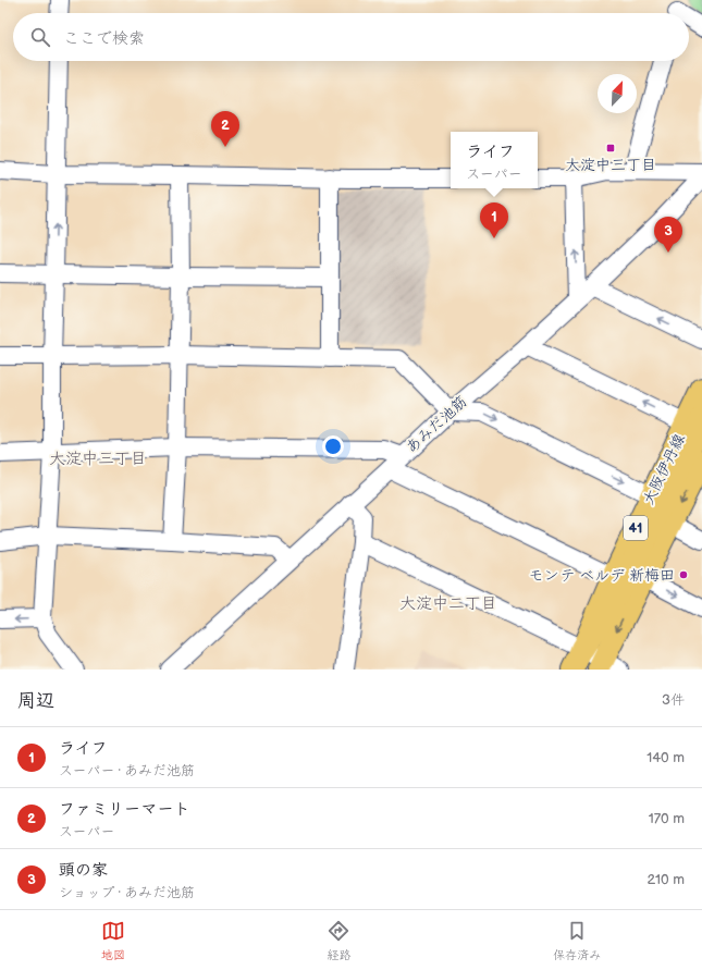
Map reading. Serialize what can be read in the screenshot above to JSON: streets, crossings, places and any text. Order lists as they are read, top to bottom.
{
  "streets": {
    "main road": ["大阪伊丹線", "41"],
    "street": ["あみだ池筋"]
  },
  "districts": ["大淀中三丁目", "大淀中二丁目"],
  "places": {
    "transit": ["大淀中三丁目"],
    "other": ["モンテ ベルデ 新梅田"]
  },
  "north": "top right",
  "page": {
    "search": "ここで検索",
    "pins": ["2", "1", "3"],
    "popup": ["ライフ", "スーパー"],
    "heading": ["周辺", "3件"],
    "list": [
      {
        "mark": "1",
        "name": "ライフ",
        "note": "スーパー · あみだ池筋",
        "value": "140 m"
      },
      {
        "mark": "2",
        "name": "ファミリーマート",
        "note": "スーパー",
        "value": "170 m"
      },
      {
        "mark": "3",
        "name": "頭の家",
        "note": "ショップ · あみだ池筋",
        "value": "210 m"
      }
    ],
    "nav": ["地図", "経路", "保存済み"]
  }
}
